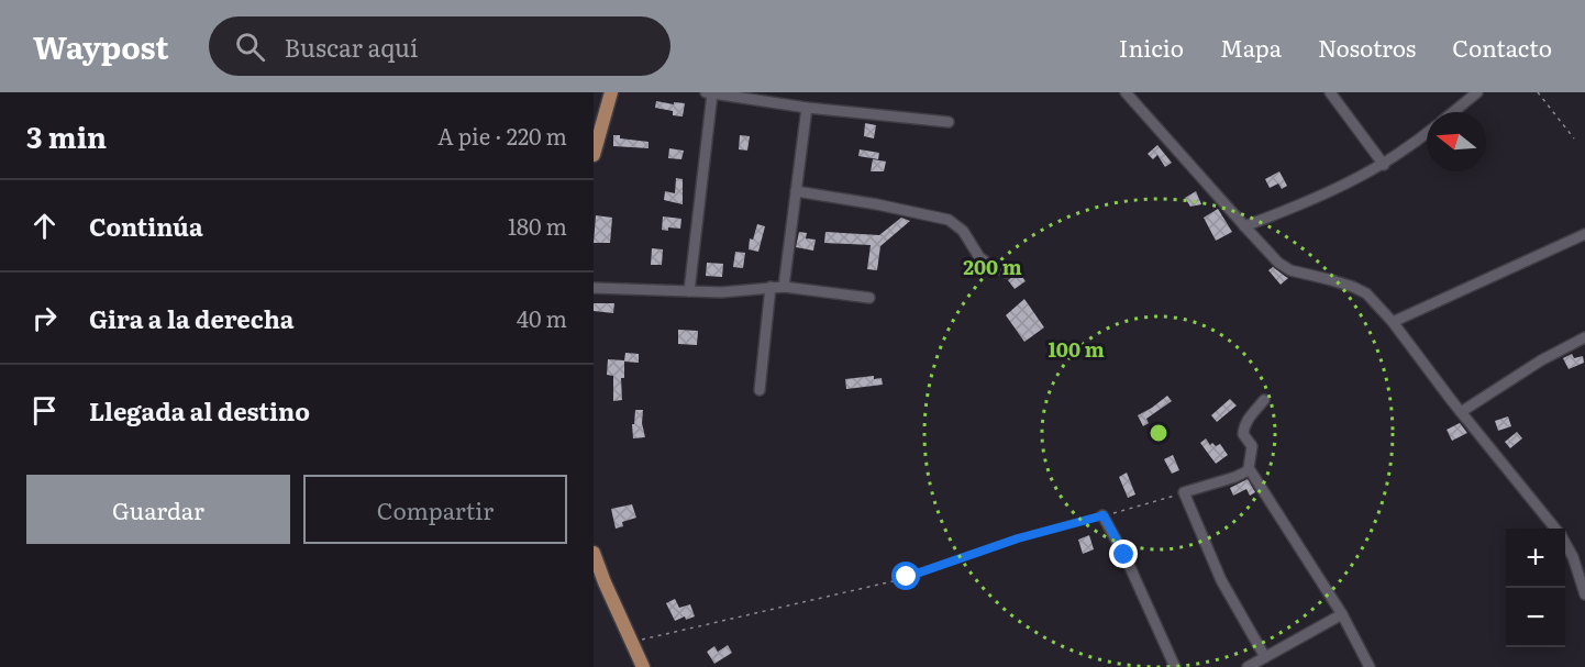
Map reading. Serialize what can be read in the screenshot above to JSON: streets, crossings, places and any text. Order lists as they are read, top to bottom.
{
  "north": "left",
  "page": {
    "header": "Waypost",
    "search": "Buscar aquí",
    "nav": [
      "Inicio",
      "Mapa",
      "Nosotros",
      "Contacto"
    ],
    "heading": ["3 min", "A pie · 220 m"],
    "list": [
      ["Continúa", "180 m"],
      ["Gira a la derecha", "40 m"],
      "Llegada al destino"
    ],
    "buttons": ["Guardar", "Compartir"],
    "map_buttons": ["+", "−"]
  },
  "rings": ["200 m", "100 m"]
}
